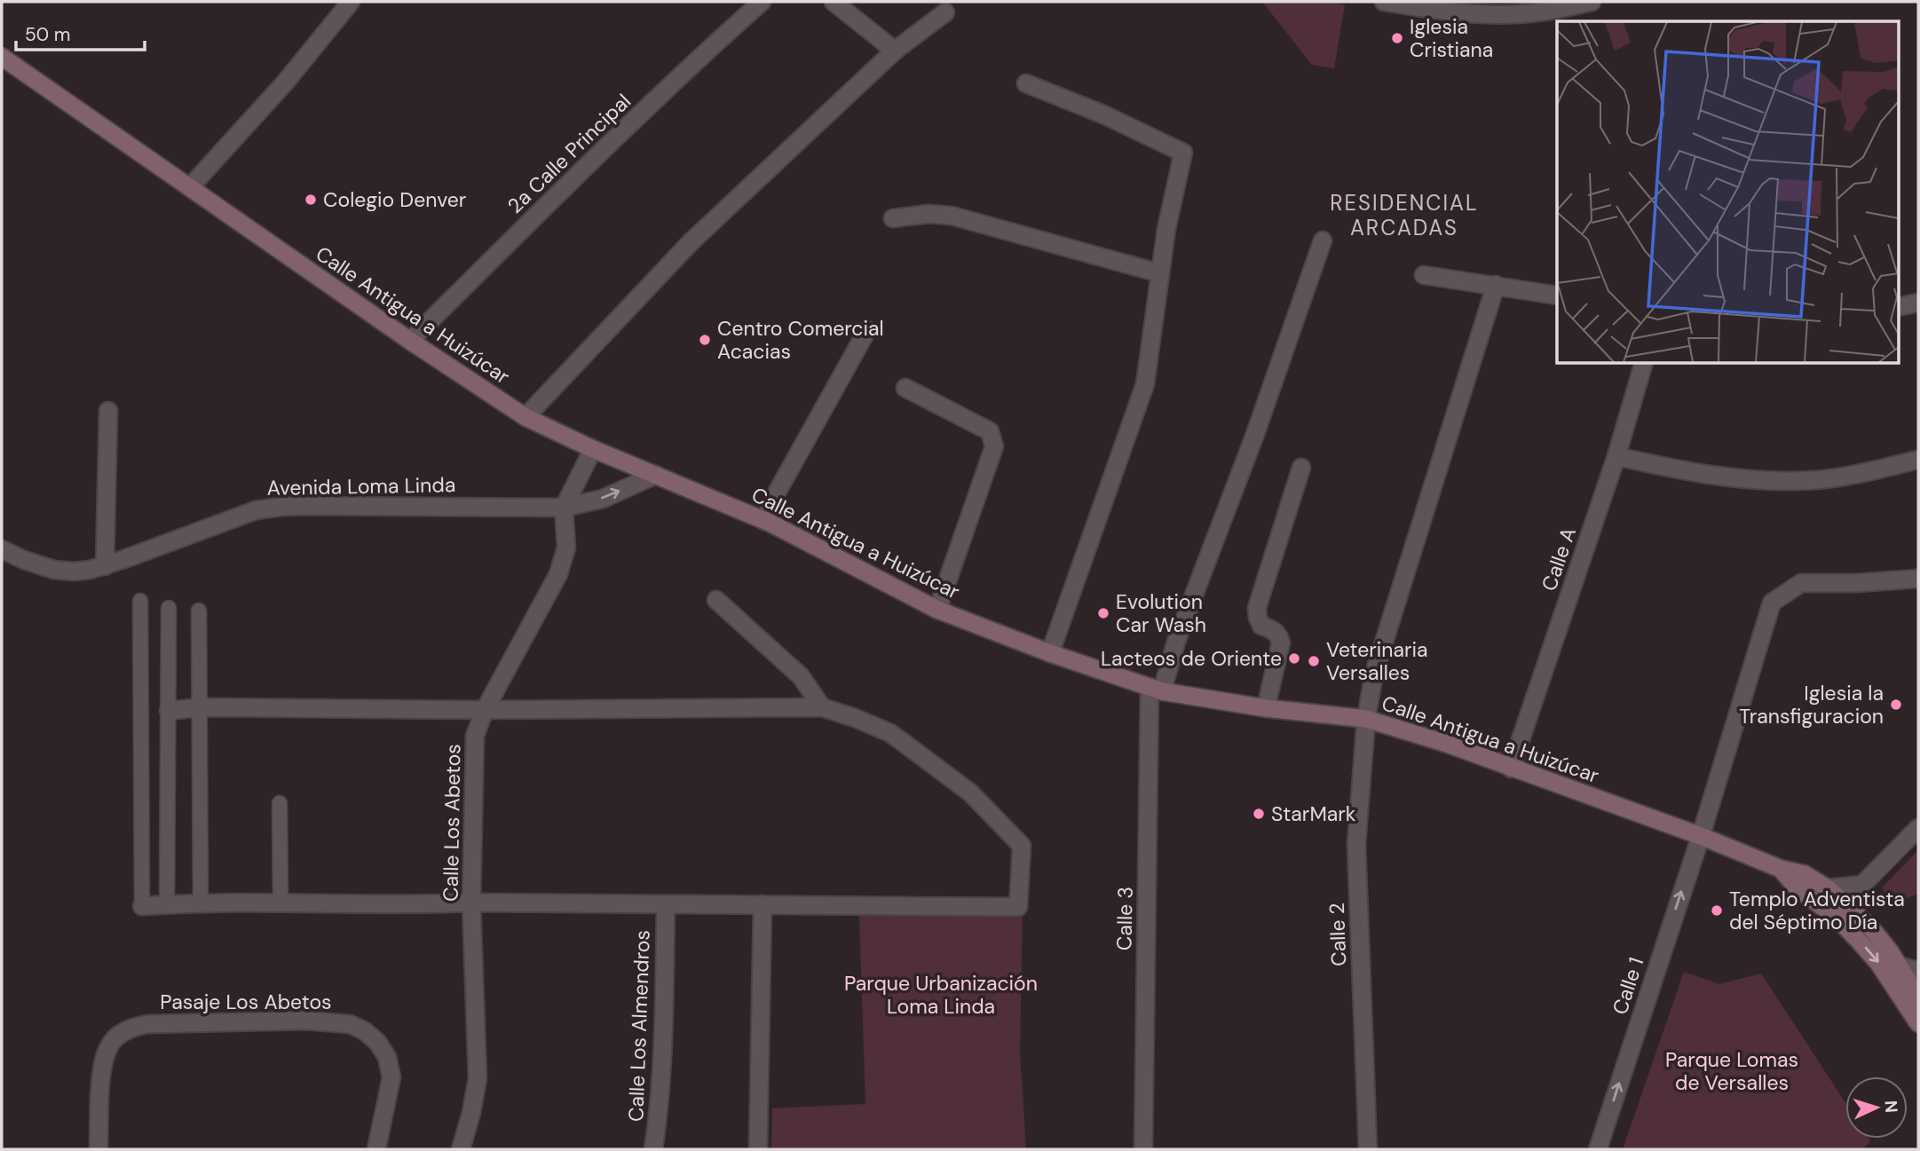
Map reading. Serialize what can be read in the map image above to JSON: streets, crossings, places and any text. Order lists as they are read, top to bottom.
{
  "streets": {
    "main road": ["Calle Antigua a Huizúcar"],
    "street": [
      "2a Calle Principal",
      "Avenida Loma Linda",
      "Calle A",
      "Calle Los Abetos",
      "Calle 3",
      "Calle 2",
      "Calle 1",
      "Pasaje Los Abetos",
      "Calle Los Almendros"
    ]
  },
  "crossings": [
    ["2a Calle Principal", "Calle Antigua a Huizúcar"],
    ["Calle Antigua a Huizúcar", "Avenida Loma Linda"],
    ["Calle Antigua a Huizúcar", "Calle A"],
    ["Calle Antigua a Huizúcar", "Calle 3"],
    ["Calle Antigua a Huizúcar", "Calle 2"],
    ["Calle Antigua a Huizúcar", "Calle 1"],
    ["Avenida Loma Linda", "Calle Los Abetos"]
  ],
  "one_way": ["Calle 1"],
  "districts": ["RESIDENCIAL ARCADAS"],
  "parks": ["Parque Urbanización Loma Linda", "Parque Lomas de Versalles"],
  "places": [
    "Iglesia Cristiana",
    "Colegio Denver",
    "Centro Comercial Acacias",
    "Evolution Car Wash",
    "Lacteos de Oriente",
    "Veterinaria Versalles",
    "Iglesia la Transfiguracion",
    "StarMark",
    "Templo Adventista del Séptimo Día"
  ],
  "scale_bar": "50 m",
  "north": "right"
}
